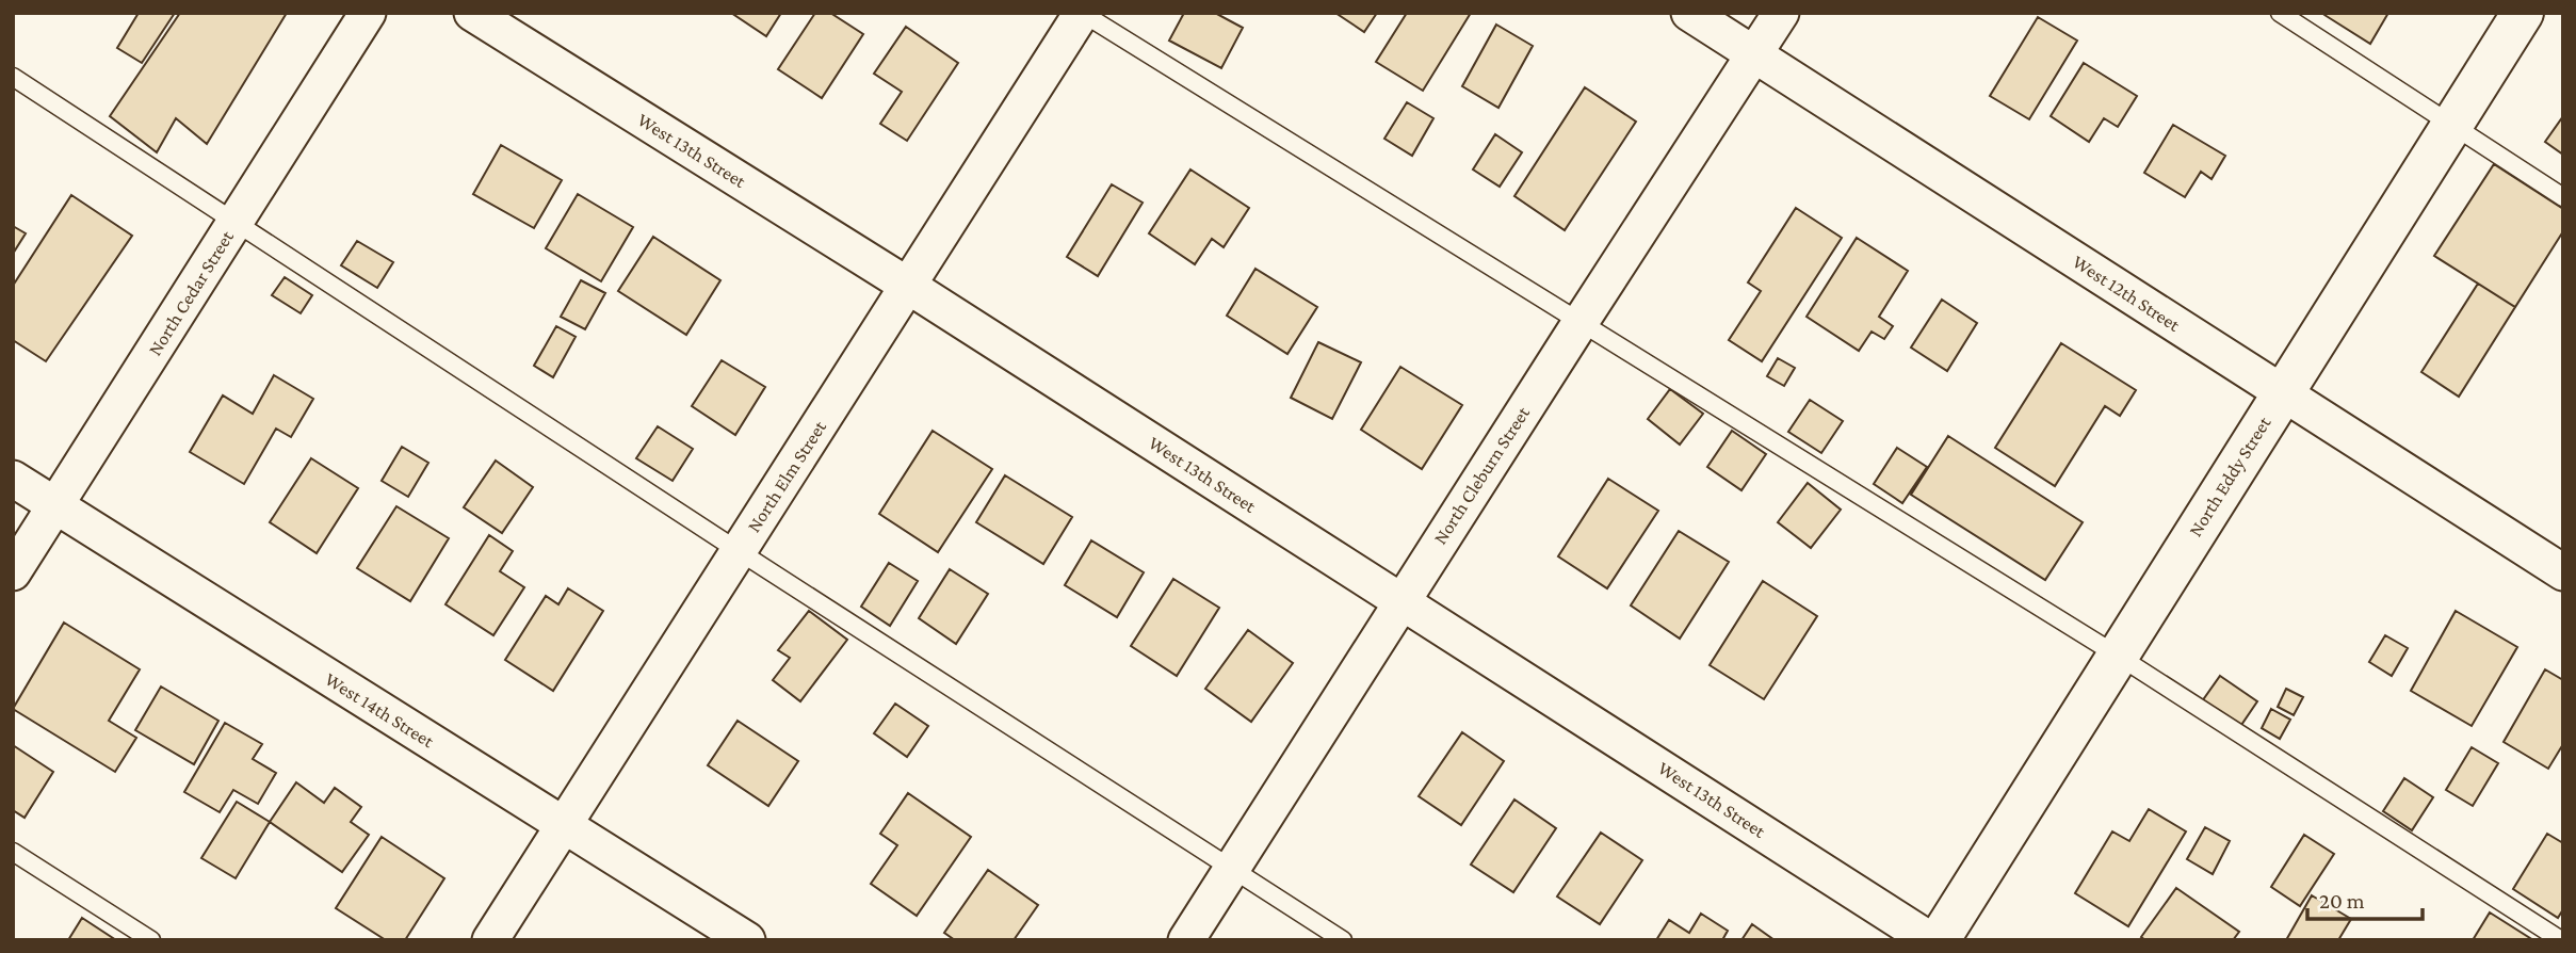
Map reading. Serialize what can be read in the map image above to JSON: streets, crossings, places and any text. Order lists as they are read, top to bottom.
{
  "streets": {
    "main road": ["North Eddy Street"],
    "street": [
      "West 13th Street",
      "North Cedar Street",
      "West 12th Street",
      "North Cleburn Street",
      "North Elm Street",
      "West 14th Street"
    ]
  },
  "crossings": [
    ["West 13th Street", "North Cleburn Street"],
    ["West 13th Street", "North Elm Street"],
    ["North Cedar Street", "West 14th Street"],
    ["West 12th Street", "North Cleburn Street"],
    ["West 12th Street", "North Eddy Street"],
    ["North Elm Street", "West 14th Street"]
  ],
  "scale_bar": "20 m"
}
